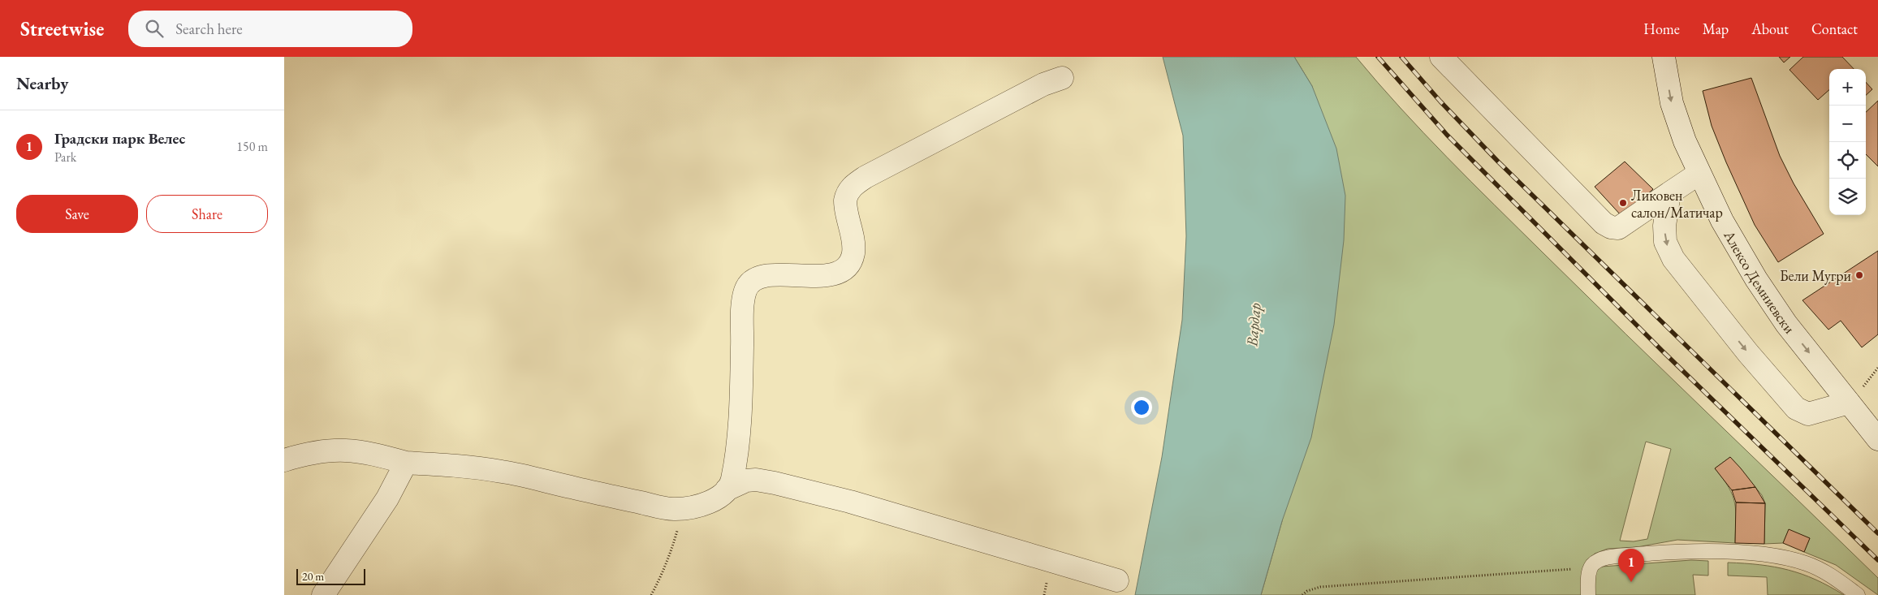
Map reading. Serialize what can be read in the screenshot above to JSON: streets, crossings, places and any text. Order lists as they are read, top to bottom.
{
  "streets": {
    "street": ["Алексо Демниевски"]
  },
  "one_way": ["Алексо Демниевски"],
  "water": ["Вардар"],
  "places": ["Ликовен салон/Матичар", "Бели Мугри"],
  "scale_bar": "20 m",
  "page": {
    "header": "Streetwise",
    "search": "Search here",
    "nav": [
      "Home",
      "Map",
      "About",
      "Contact"
    ],
    "heading": "Nearby",
    "map_buttons": ["+", "−"],
    "list": [
      {
        "mark": "1",
        "name": "Градски парк Велес",
        "note": "Park",
        "value": "150 m"
      }
    ],
    "buttons": ["Save", "Share"],
    "pins": "1",
    "scale": "20 m"
  }
}
